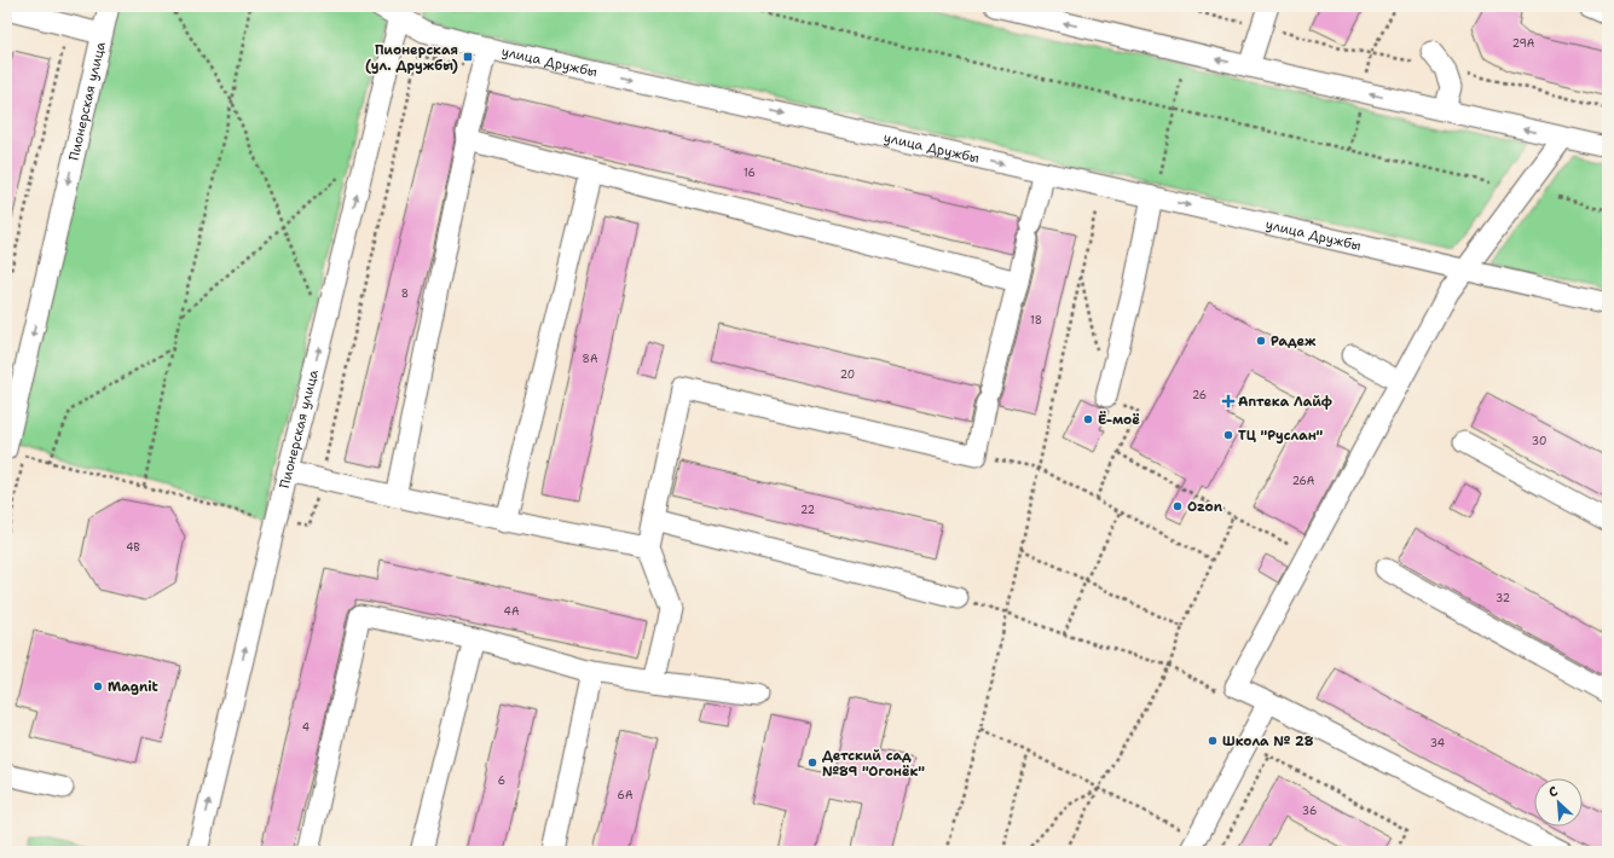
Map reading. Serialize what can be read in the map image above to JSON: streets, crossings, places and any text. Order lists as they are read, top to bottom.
{
  "streets": {
    "street": ["улица Дружбы", "Пионерская улица"]
  },
  "crossings": [
    ["улица Дружбы", "Пионерская улица"]
  ],
  "places": {
    "transit": ["Пионерская (ул. Дружбы)"],
    "other": [
      "Радеж",
      "Ё-моё",
      "ТЦ \"Руслан\"",
      "Ozon",
      "Magnit",
      "Школа № 28",
      "Детский сад №89 \"Огонёк\""
    ],
    "health": ["Аптека Лайф"]
  },
  "house_numbers": [
    "29А",
    "16",
    "8",
    "18",
    "8А",
    "20",
    "26",
    "30",
    "26А",
    "22",
    "4В",
    "32",
    "4А",
    "4",
    "34",
    "6",
    "6А",
    "36"
  ],
  "north": "top left"
}
